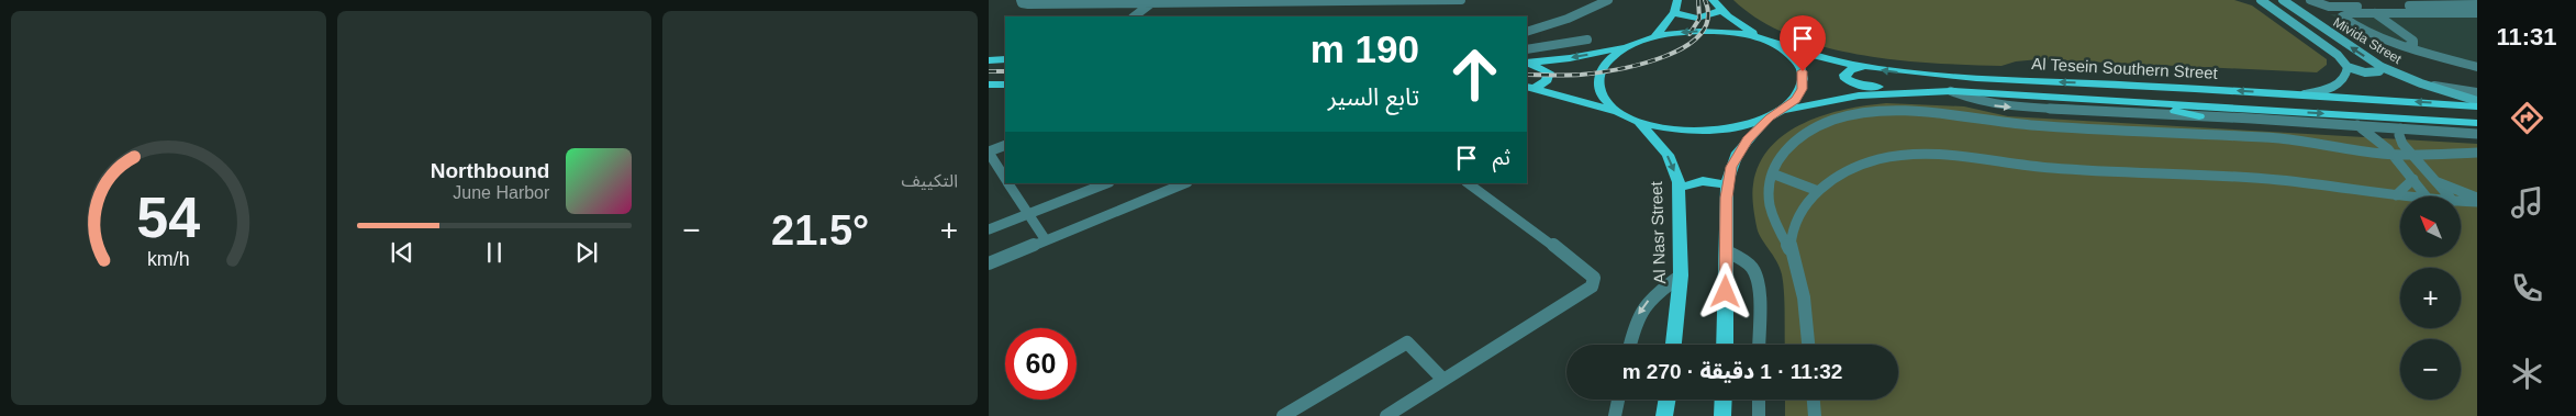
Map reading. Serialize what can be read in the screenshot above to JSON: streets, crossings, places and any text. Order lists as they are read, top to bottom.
{
  "streets": {
    "main road": ["Al Tesein Southern Street", "Al Nasr Street"],
    "street": ["Mivida Street"]
  },
  "north": "top left",
  "page": {
    "tabs": "11:31",
    "tile": "التكييف",
    "turn": ["190 m", "تابع السير"],
    "then": "ثم",
    "song": ["Northbound", "June Harbor"],
    "map_buttons": ["+", "−"],
    "heat": ["−", "21.5°", "+"],
    "limit": "60",
    "trip": "11:32 · 1 دقيقة · 270 m",
    "gauge": ["54", "km/h"]
  }
}
